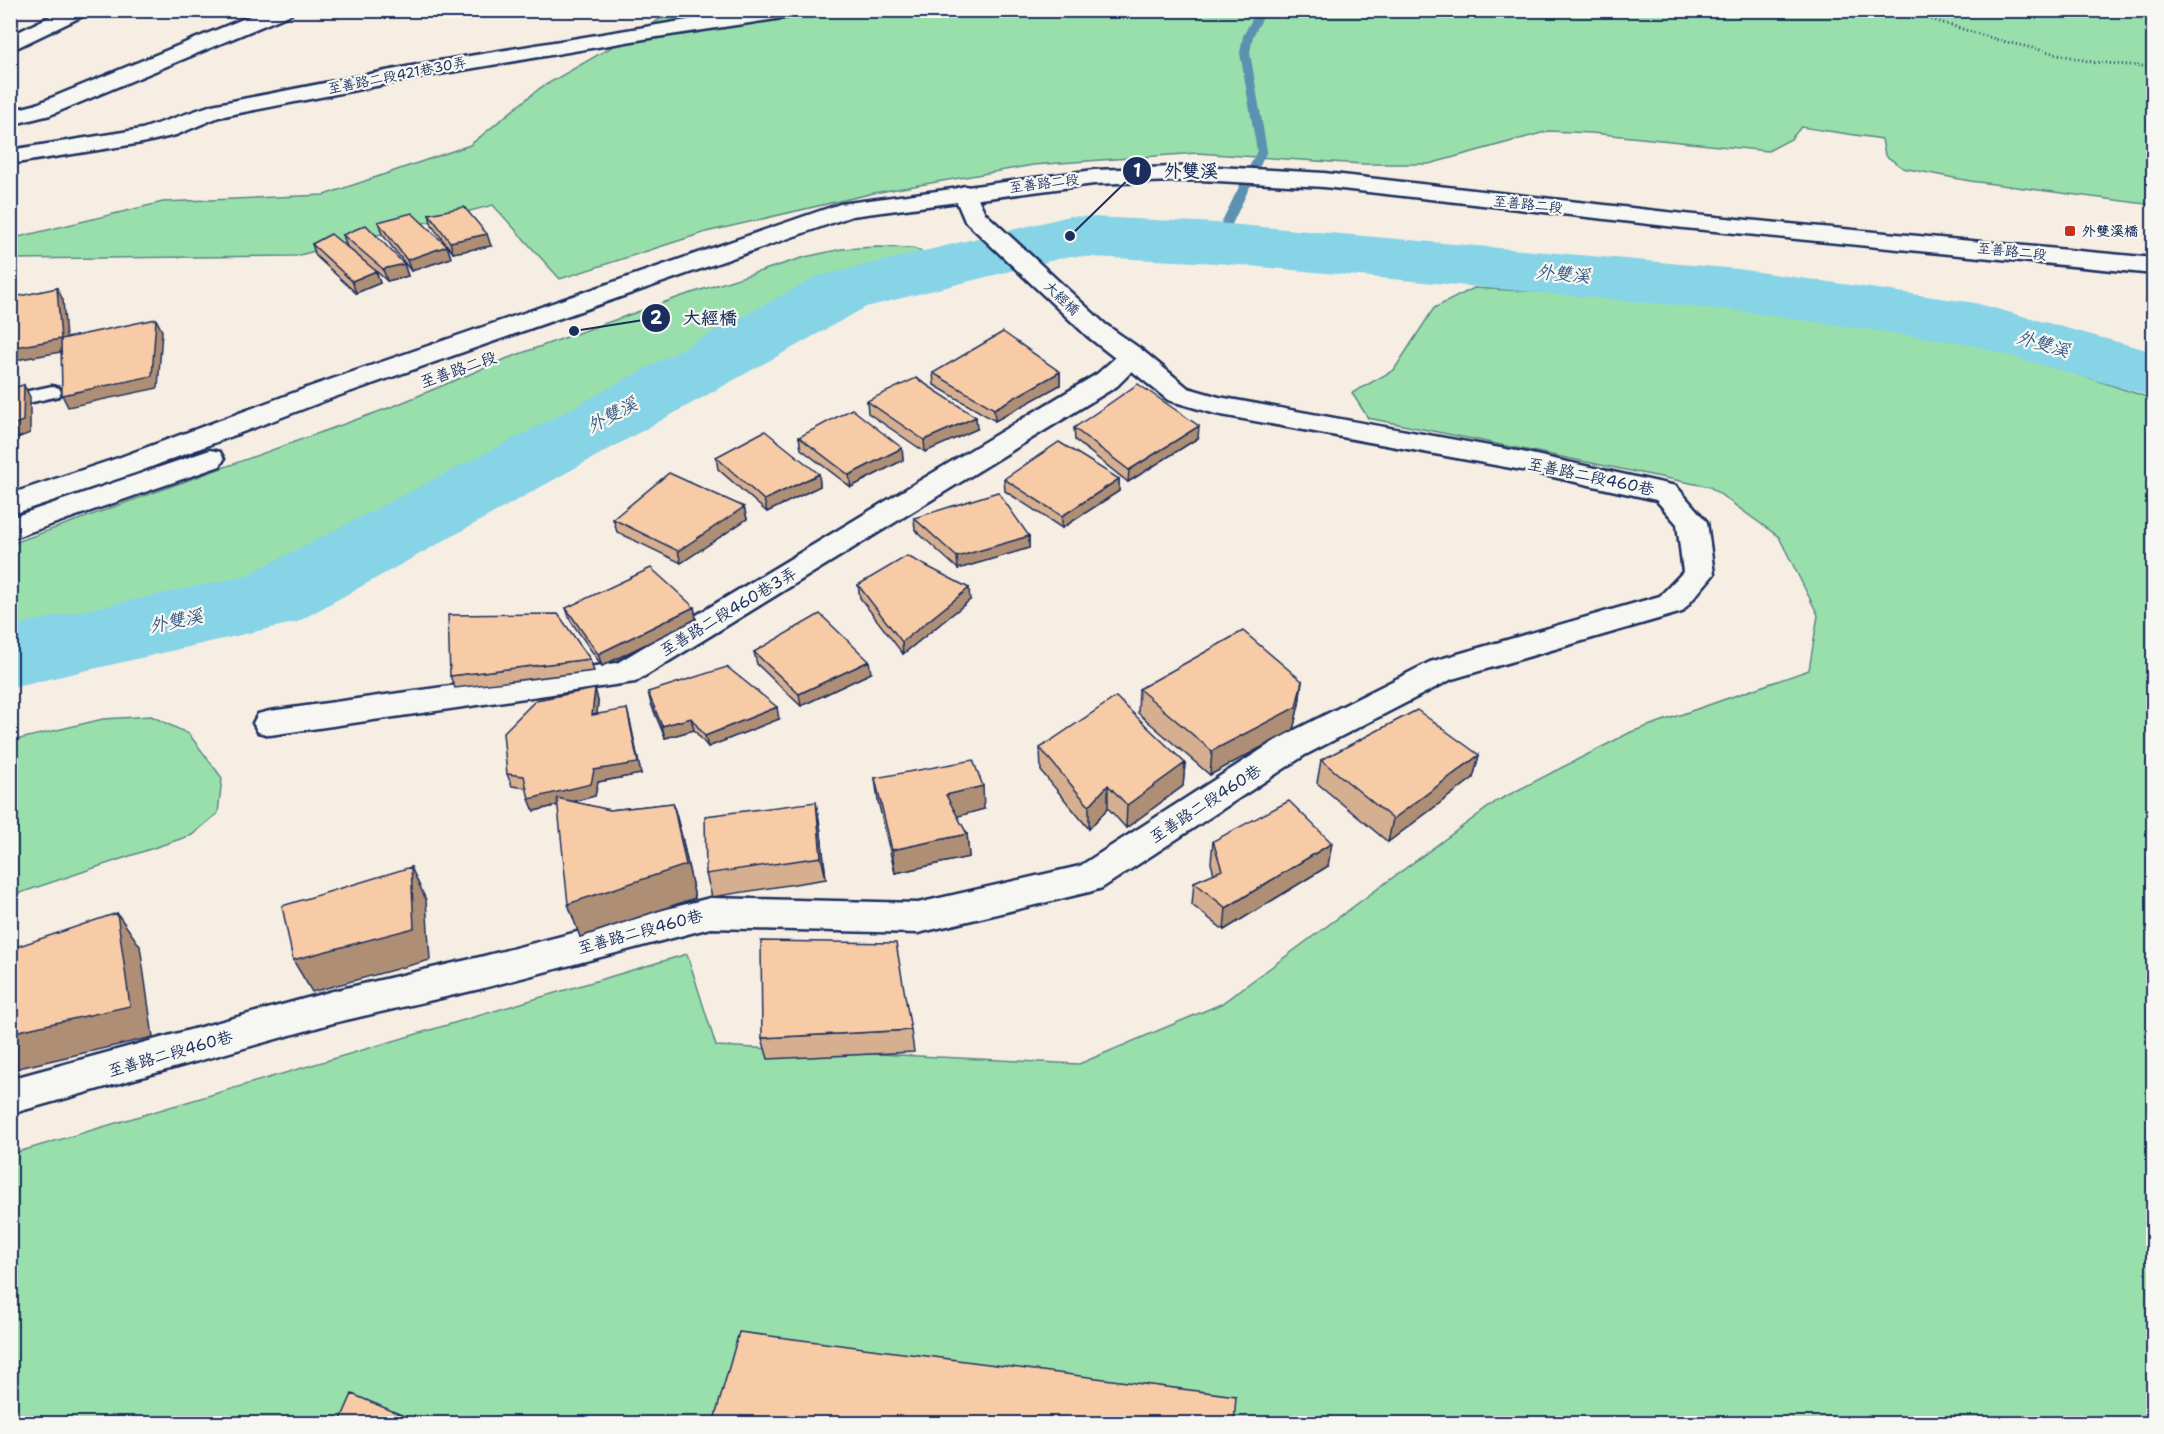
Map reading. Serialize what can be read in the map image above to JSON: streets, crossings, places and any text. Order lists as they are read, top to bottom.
{
  "streets": {
    "street": [
      "至善路二段421巷30弄",
      "至善路二段",
      "大經橋",
      "至善路二段460巷",
      "至善路二段460巷3弄"
    ]
  },
  "crossings": [
    ["至善路二段", "大經橋"],
    ["大經橋", "至善路二段460巷"],
    ["至善路二段460巷", "至善路二段460巷3弄"]
  ],
  "water": ["外雙溪"],
  "places": {
    "transit": ["外雙溪橋"],
    "other": ["外雙溪", "大經橋"]
  }
}
